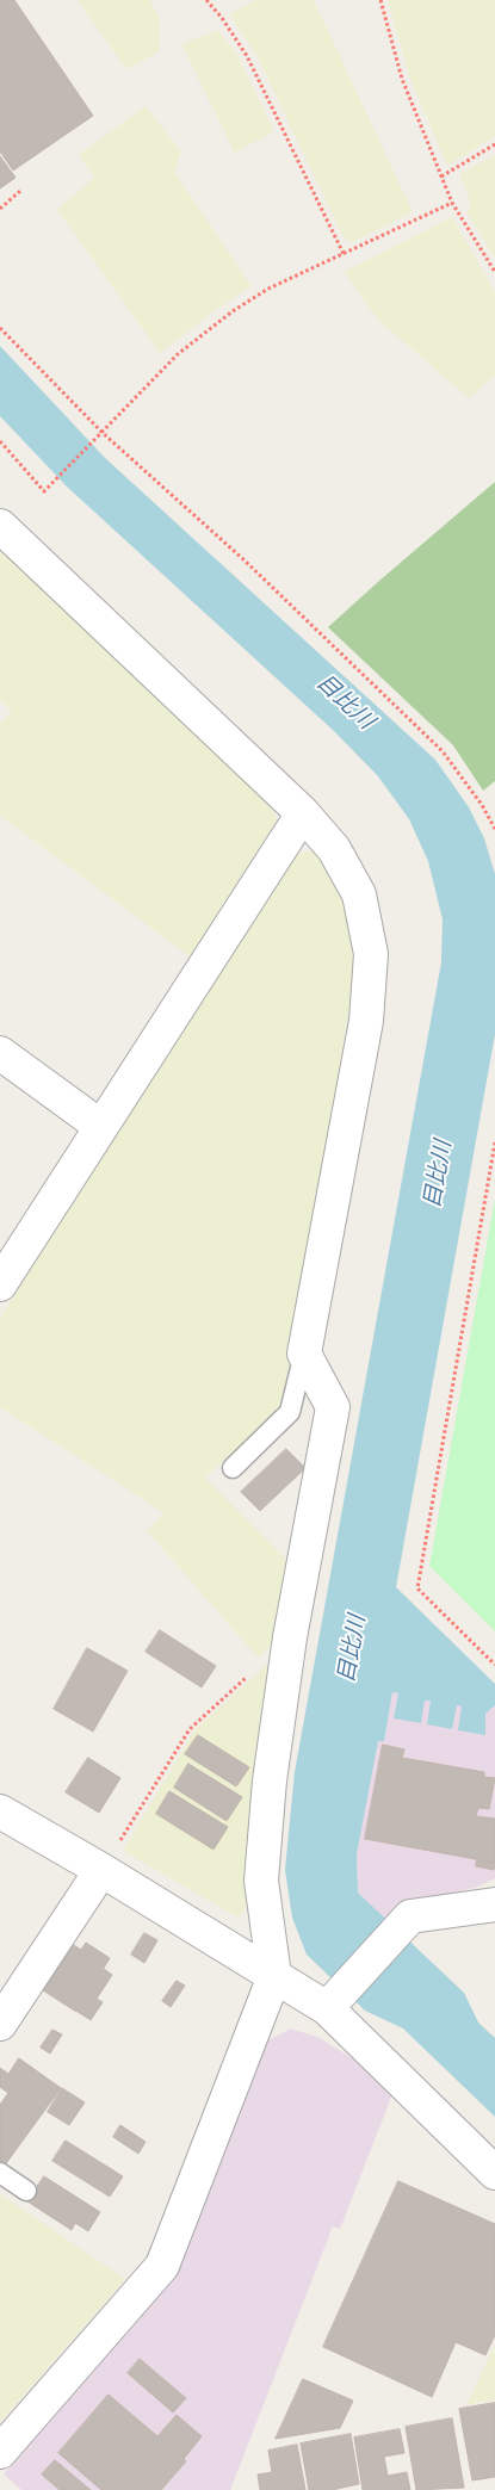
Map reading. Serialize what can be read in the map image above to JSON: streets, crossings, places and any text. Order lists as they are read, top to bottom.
{
  "water": ["目比川"]
}
